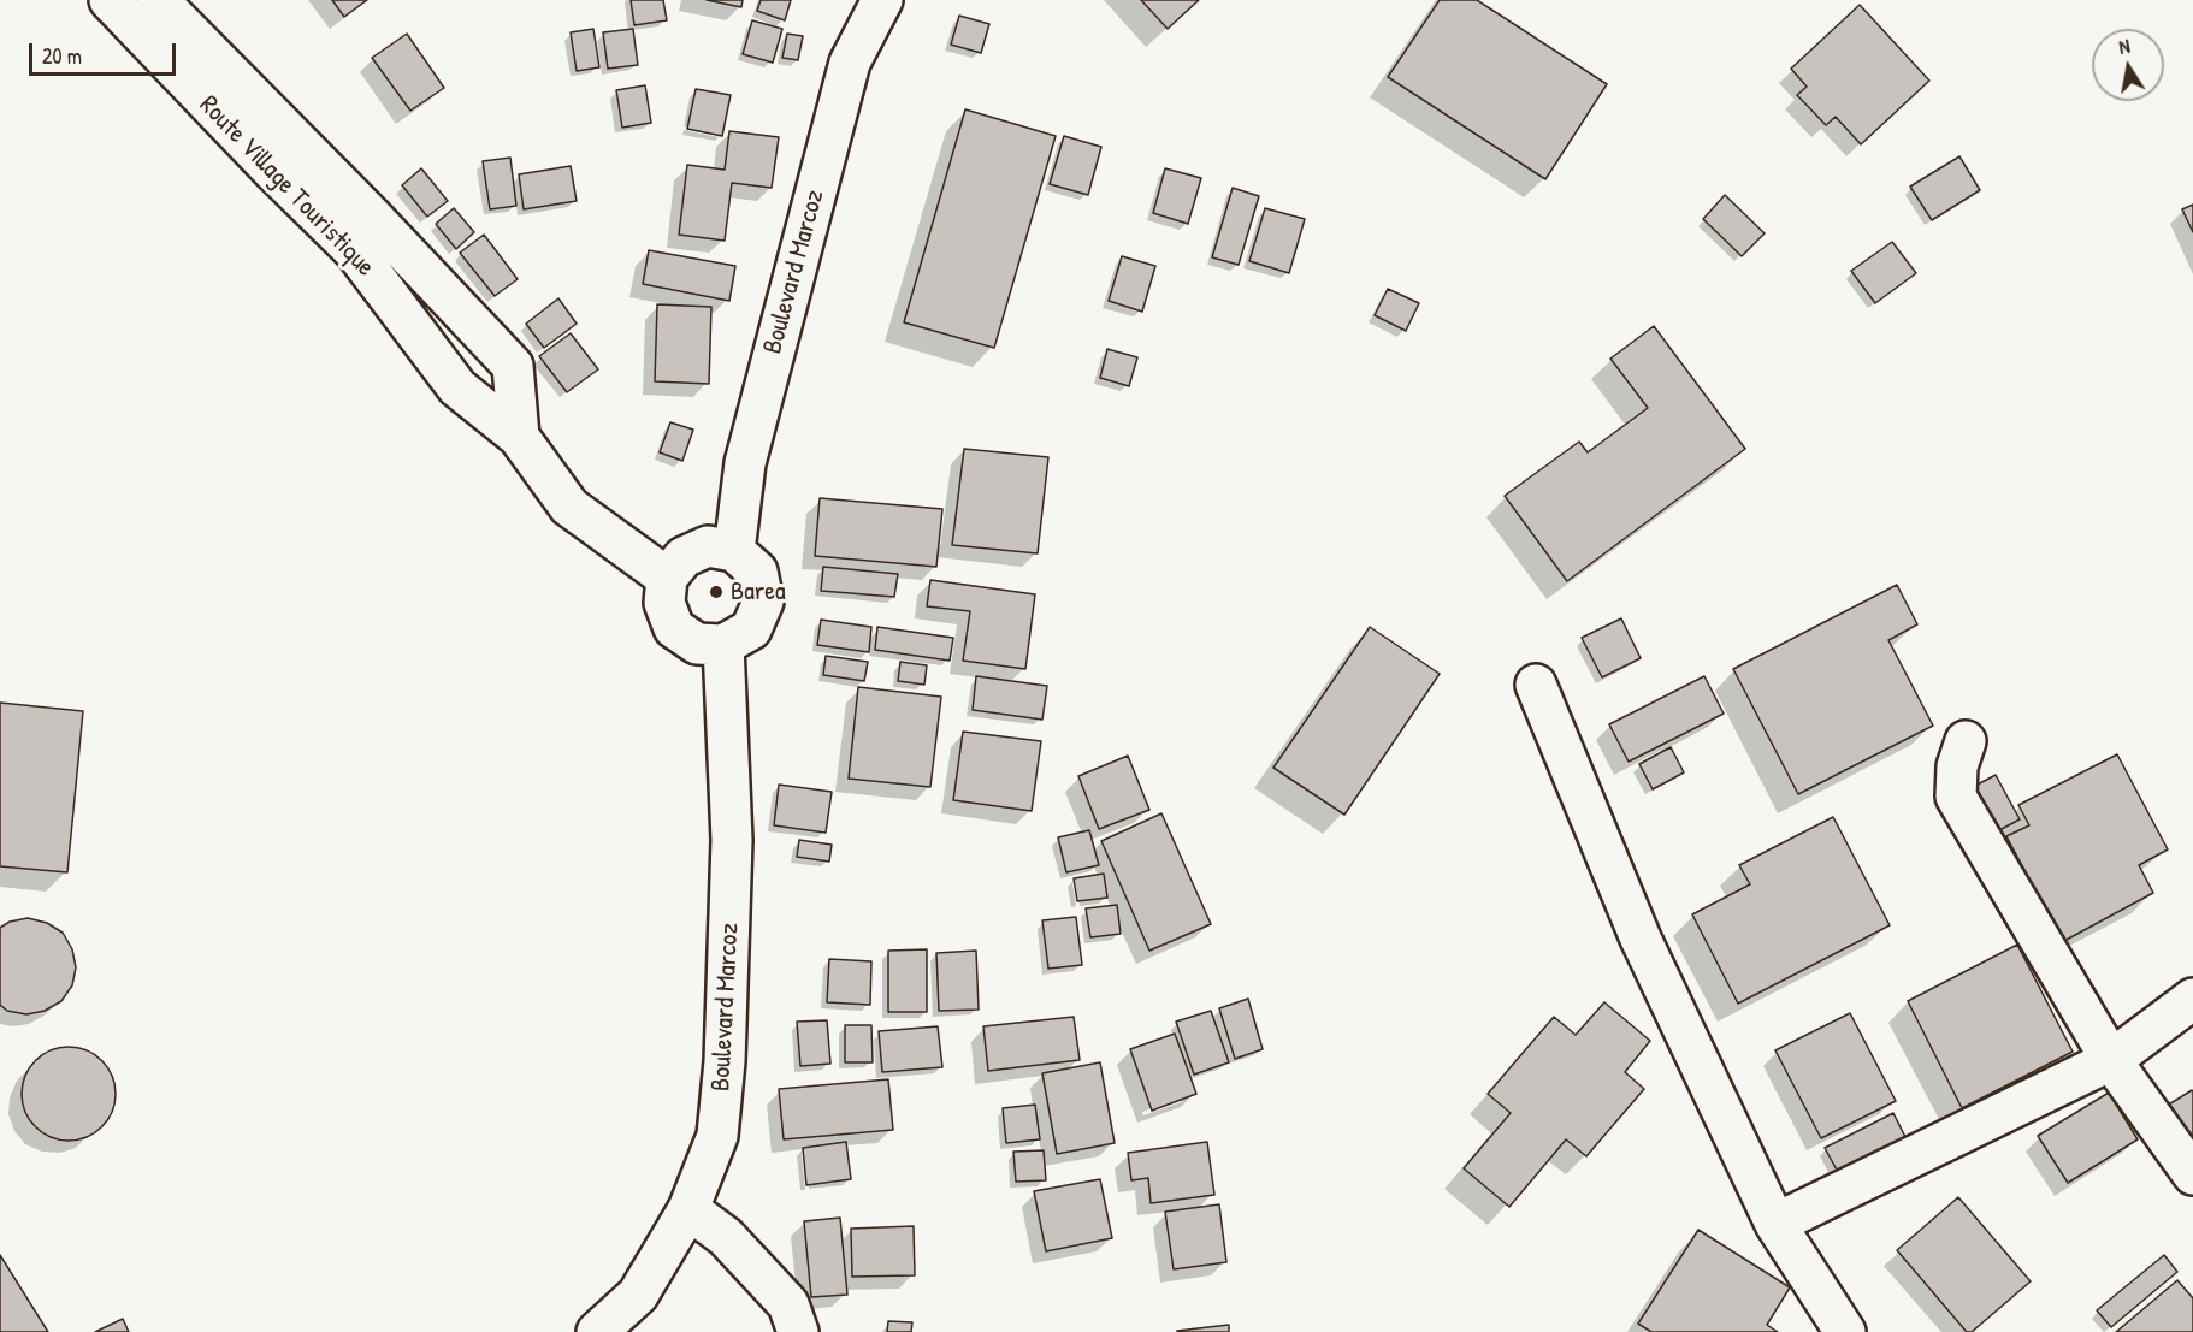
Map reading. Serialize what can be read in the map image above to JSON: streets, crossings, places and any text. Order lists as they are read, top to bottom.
{
  "streets": {
    "street": ["Route Village Touristique", "Boulevard Marcoz"]
  },
  "crossings": [
    ["Route Village Touristique", "Boulevard Marcoz"]
  ],
  "places": ["Barea"],
  "scale_bar": "20 m",
  "north": "top"
}
